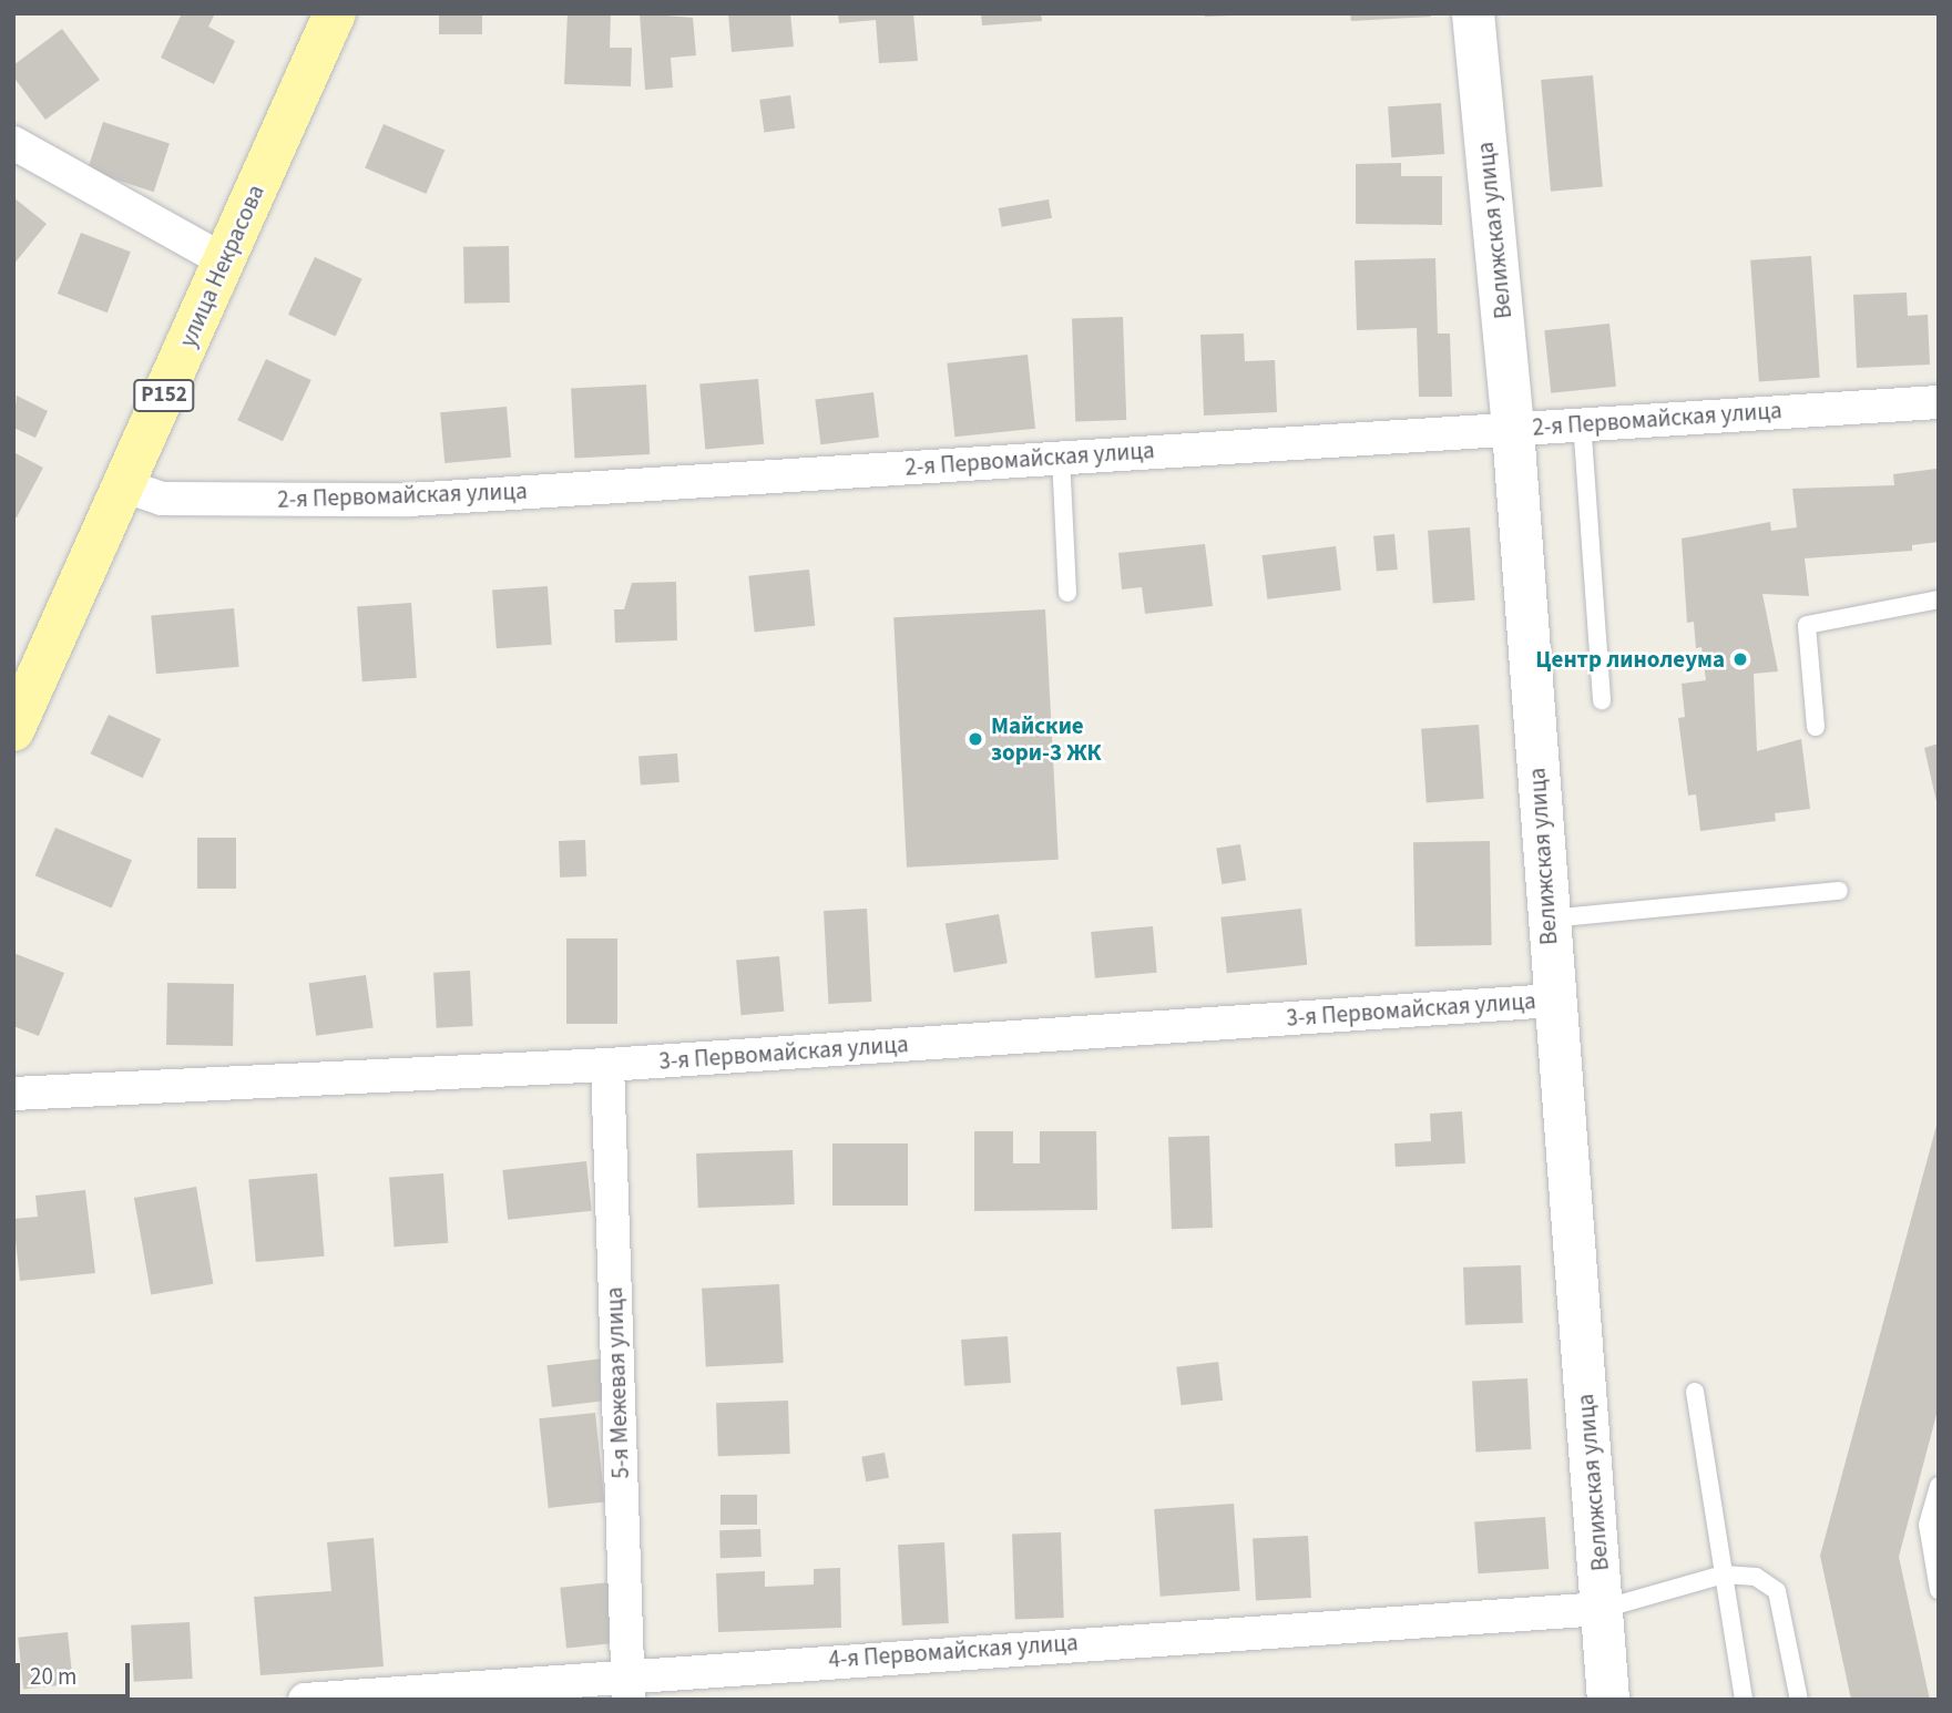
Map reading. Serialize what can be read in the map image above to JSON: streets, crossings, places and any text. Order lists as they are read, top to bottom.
{
  "streets": {
    "main road": ["улица Некрасова", "Р152"],
    "street": [
      "Велижская улица",
      "2-я Первомайская улица",
      "3-я Первомайская улица",
      "5-я Межевая улица",
      "4-я Первомайская улица"
    ]
  },
  "crossings": [
    ["Велижская улица", "2-я Первомайская улица"],
    ["Велижская улица", "3-я Первомайская улица"],
    ["Велижская улица", "4-я Первомайская улица"],
    ["улица Некрасова", "2-я Первомайская улица"],
    ["3-я Первомайская улица", "5-я Межевая улица"],
    ["5-я Межевая улица", "4-я Первомайская улица"]
  ],
  "places": ["Центр линолеума", "Майские зори-3 ЖК"],
  "scale_bar": "20 m"
}
